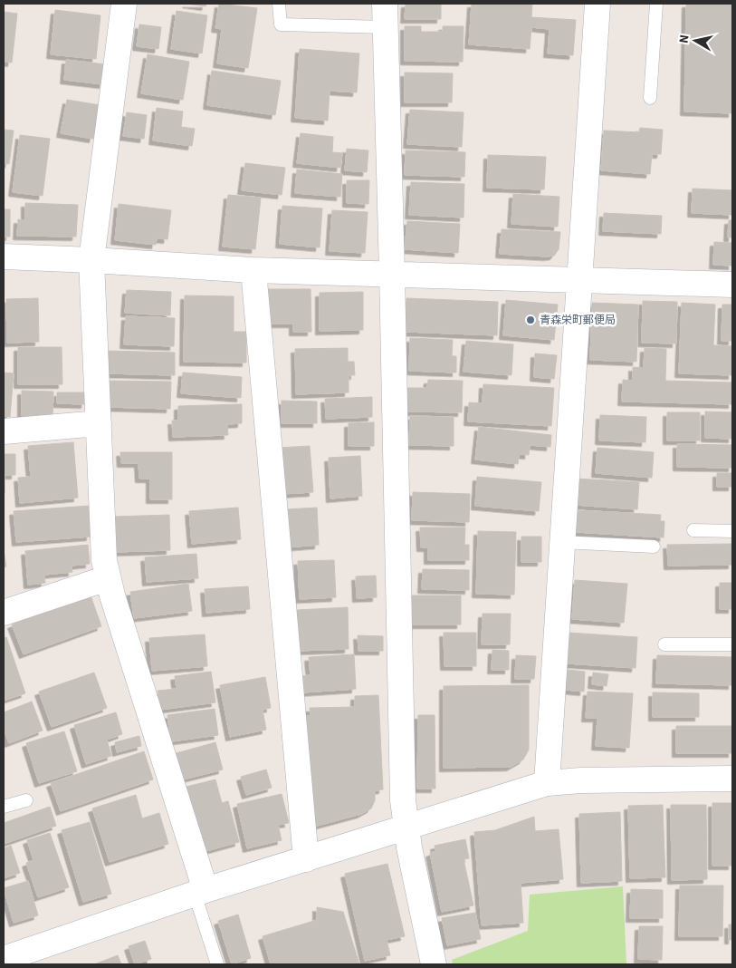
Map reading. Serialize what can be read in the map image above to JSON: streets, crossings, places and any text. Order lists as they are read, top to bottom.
{
  "places": ["青森栄町郵便局"],
  "north": "left"
}
